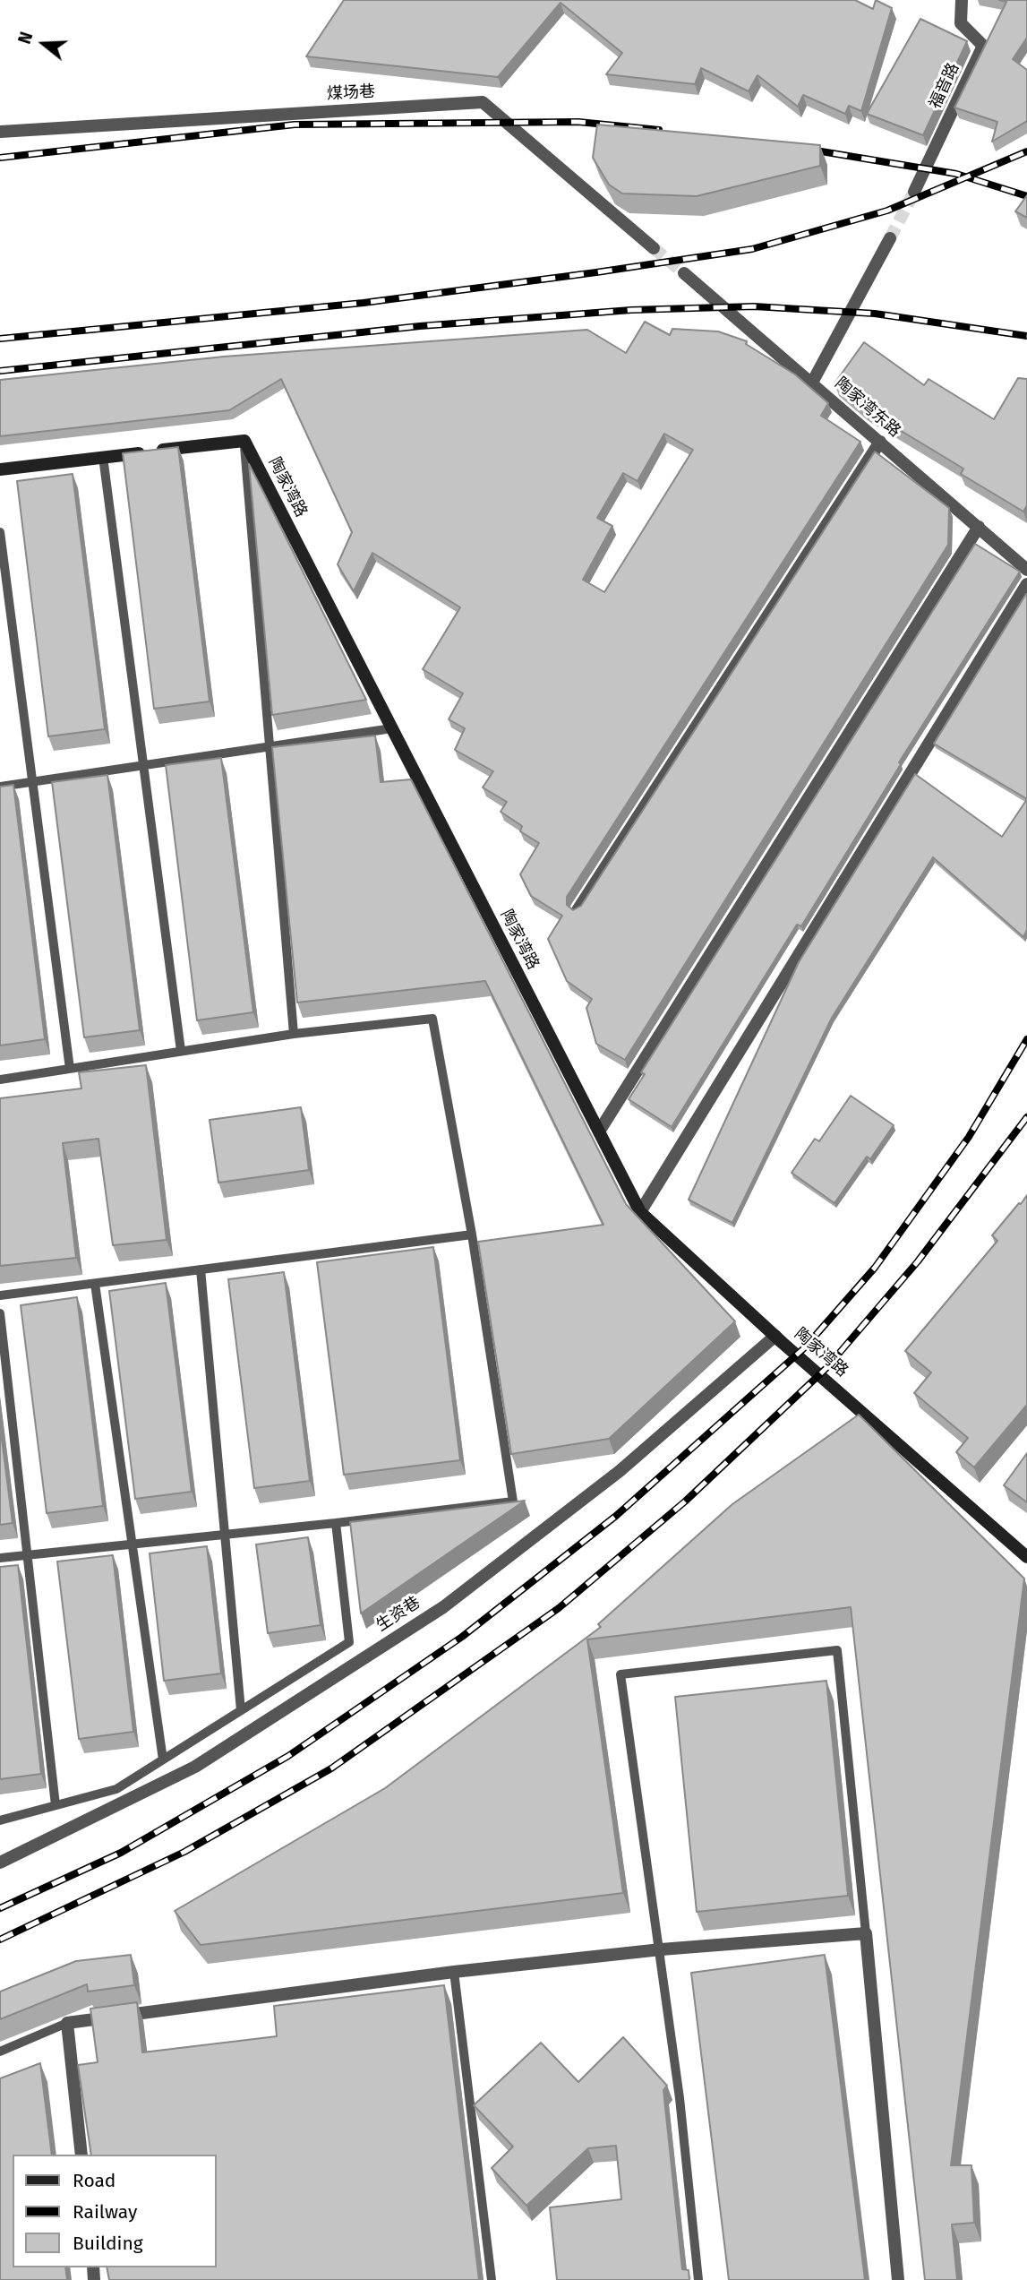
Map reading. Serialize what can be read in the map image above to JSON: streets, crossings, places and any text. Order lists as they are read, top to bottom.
{
  "streets": {
    "street": [
      "福音路",
      "煤场巷",
      "陶家湾东路",
      "陶家湾路",
      "生资巷"
    ]
  },
  "crossings": [
    ["陶家湾路", "生资巷"]
  ],
  "legend": ["Road", "Railway", "Building"],
  "north": "left"
}
